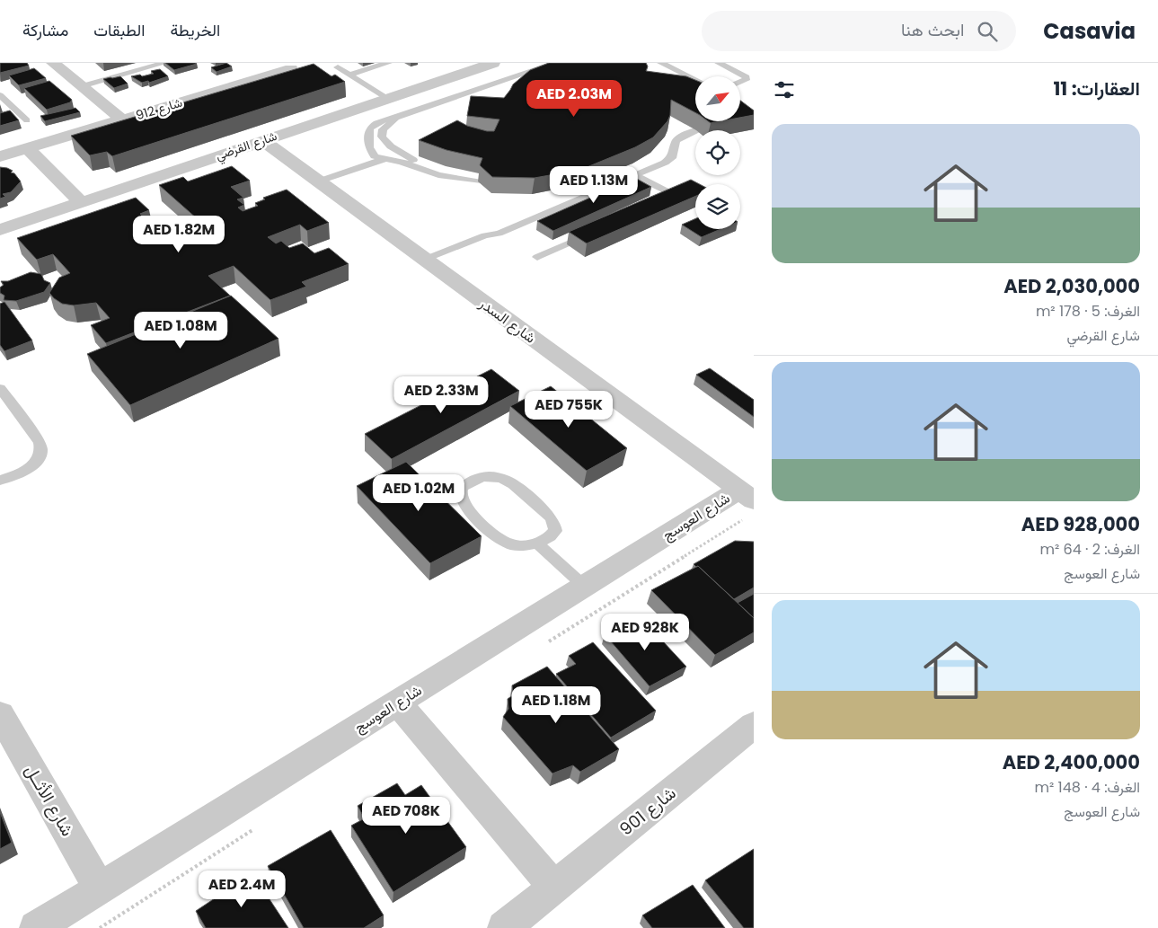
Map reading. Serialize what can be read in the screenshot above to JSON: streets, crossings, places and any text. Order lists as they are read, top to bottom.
{
  "streets": {
    "street": [
      "شارع 912",
      "شارع القرضي",
      "شارع السدر",
      "شارع العوسج",
      "شارع الأثــل",
      "شارع 901"
    ]
  },
  "crossings": [
    ["شارع القرضي", "شارع السدر"],
    ["شارع السدر", "شارع العوسج"],
    ["شارع العوسج", "شارع الأثــل"]
  ],
  "north": "top right",
  "page": {
    "header": "Casavia",
    "search": "ابحث هنا",
    "nav": ["الخريطة", "الطبقات", "مشاركة"],
    "heading": "العقارات: 11",
    "price": [
      "AED 2.03M",
      "AED 1.13M",
      "AED 1.82M",
      "AED 1.08M",
      "AED 2.33M",
      "AED 755K",
      "AED 1.02M",
      "AED 928K",
      "AED 1.18M",
      "AED 708K",
      "AED 2.4M"
    ],
    "list": [
      {
        "name": "AED 2,030,000",
        "note": "الغرف: 5 · 178 m² · شارع القرضي"
      },
      {
        "name": "AED 928,000",
        "note": "الغرف: 2 · 64 m² · شارع العوسج"
      },
      {
        "name": "AED 2,400,000",
        "note": "الغرف: 4 · 148 m² · شارع العوسج"
      }
    ]
  }
}
